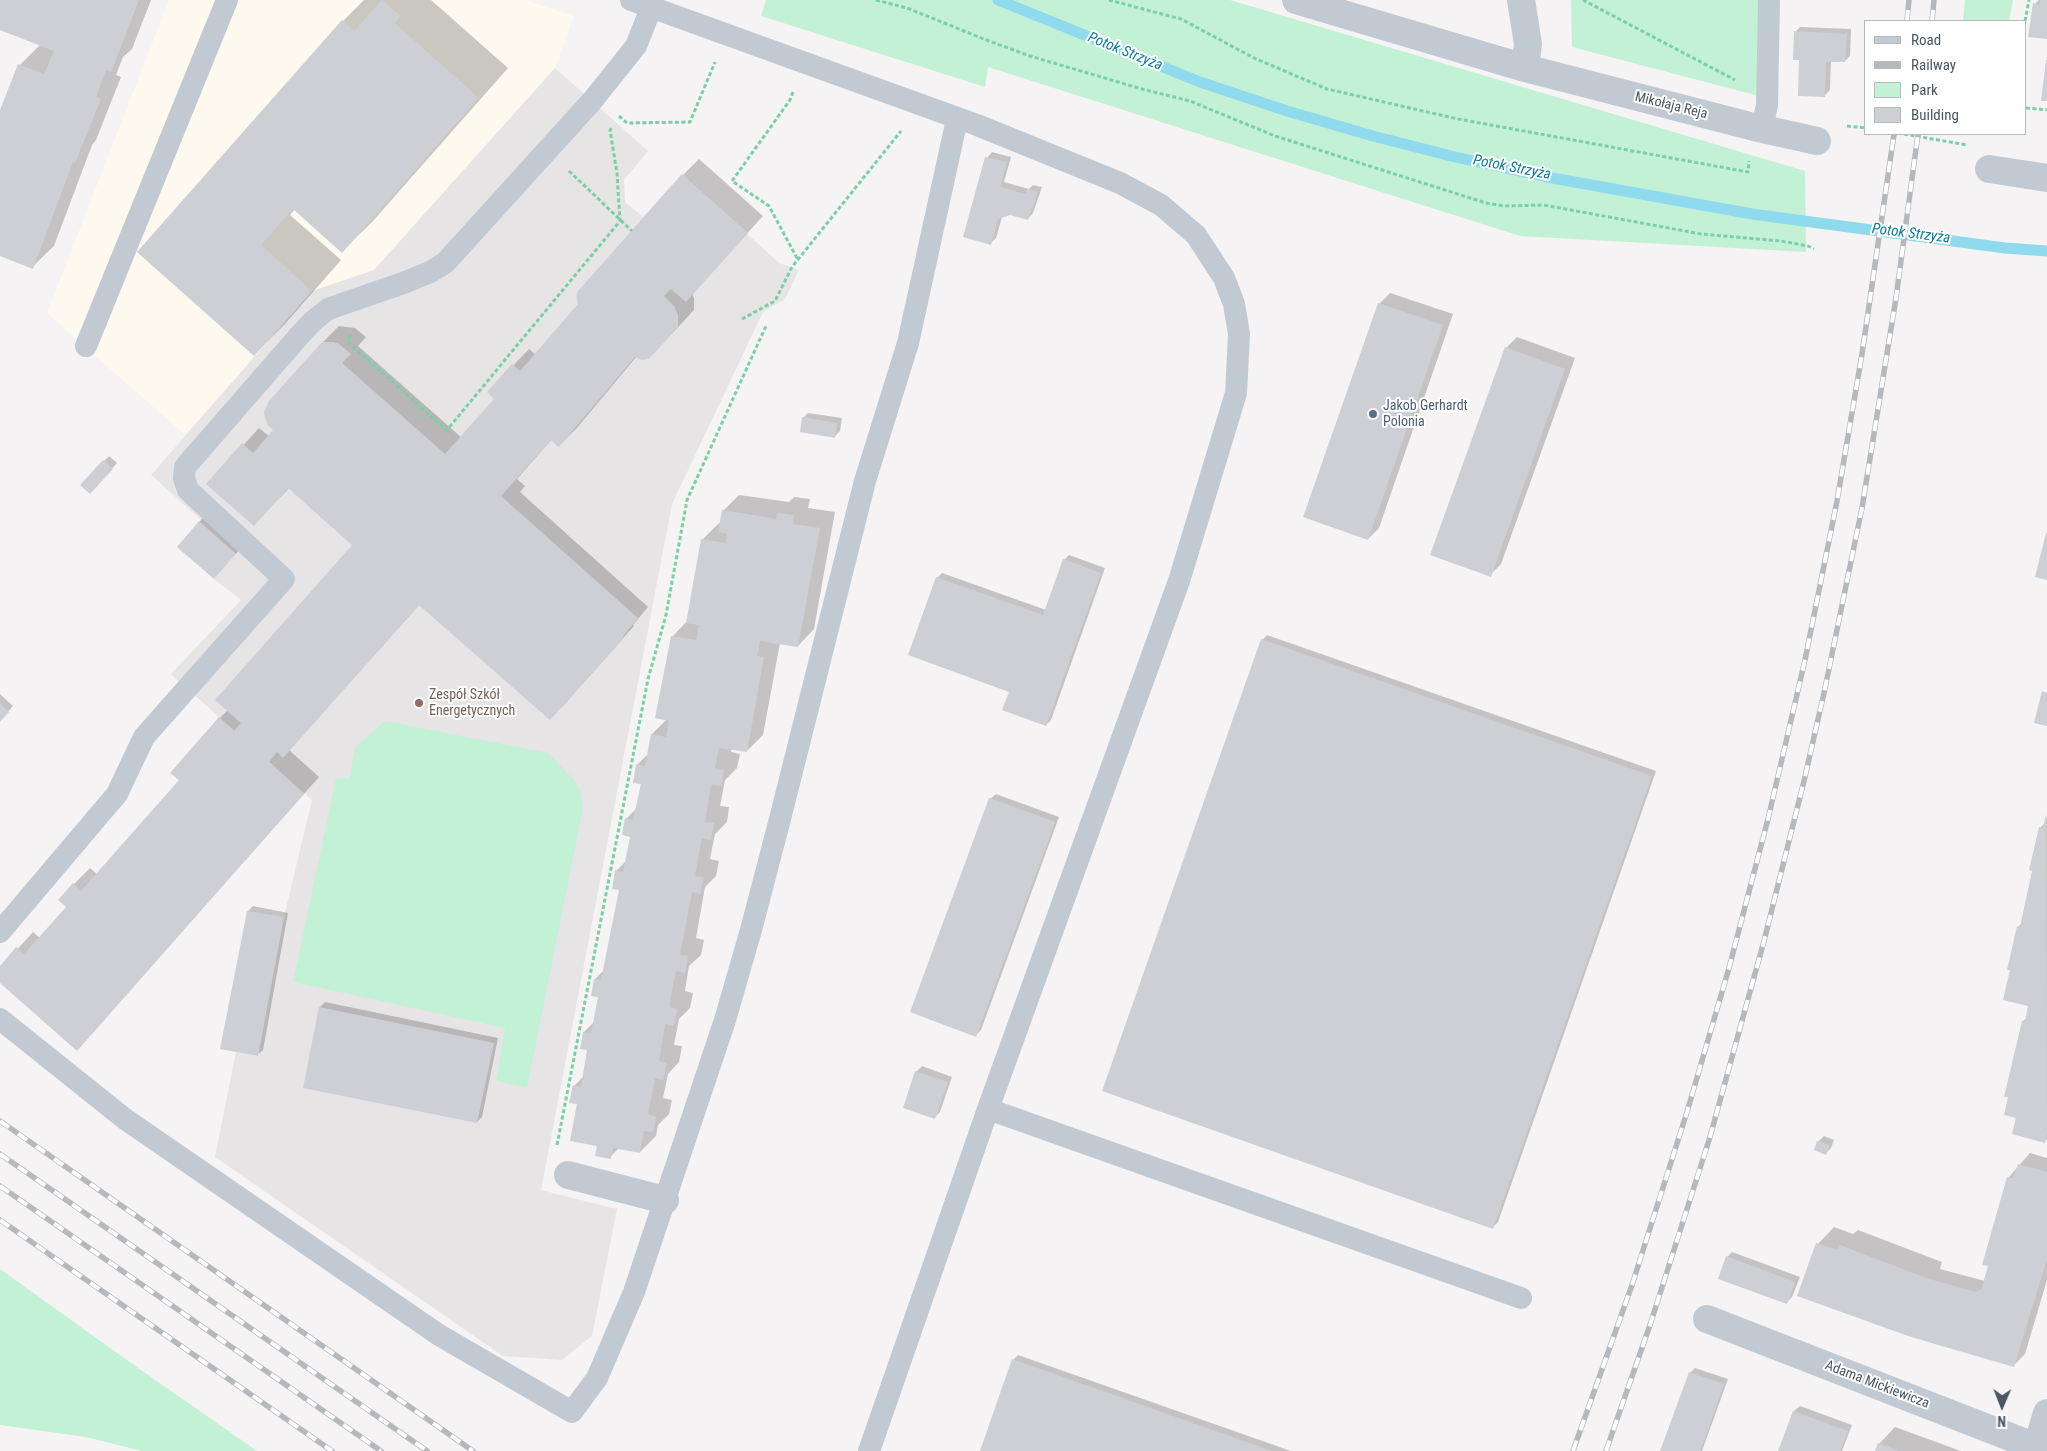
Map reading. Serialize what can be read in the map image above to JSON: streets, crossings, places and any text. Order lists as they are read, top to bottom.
{
  "streets": {
    "street": ["Mikołaja Reja", "Adama Mickiewicza"]
  },
  "water": ["Potok Strzyża"],
  "places": ["Jakob Gerhardt Polonia", "Zespół Szkół Energetycznych"],
  "legend": [
    "Road",
    "Railway",
    "Park",
    "Building"
  ],
  "north": "bottom"
}
